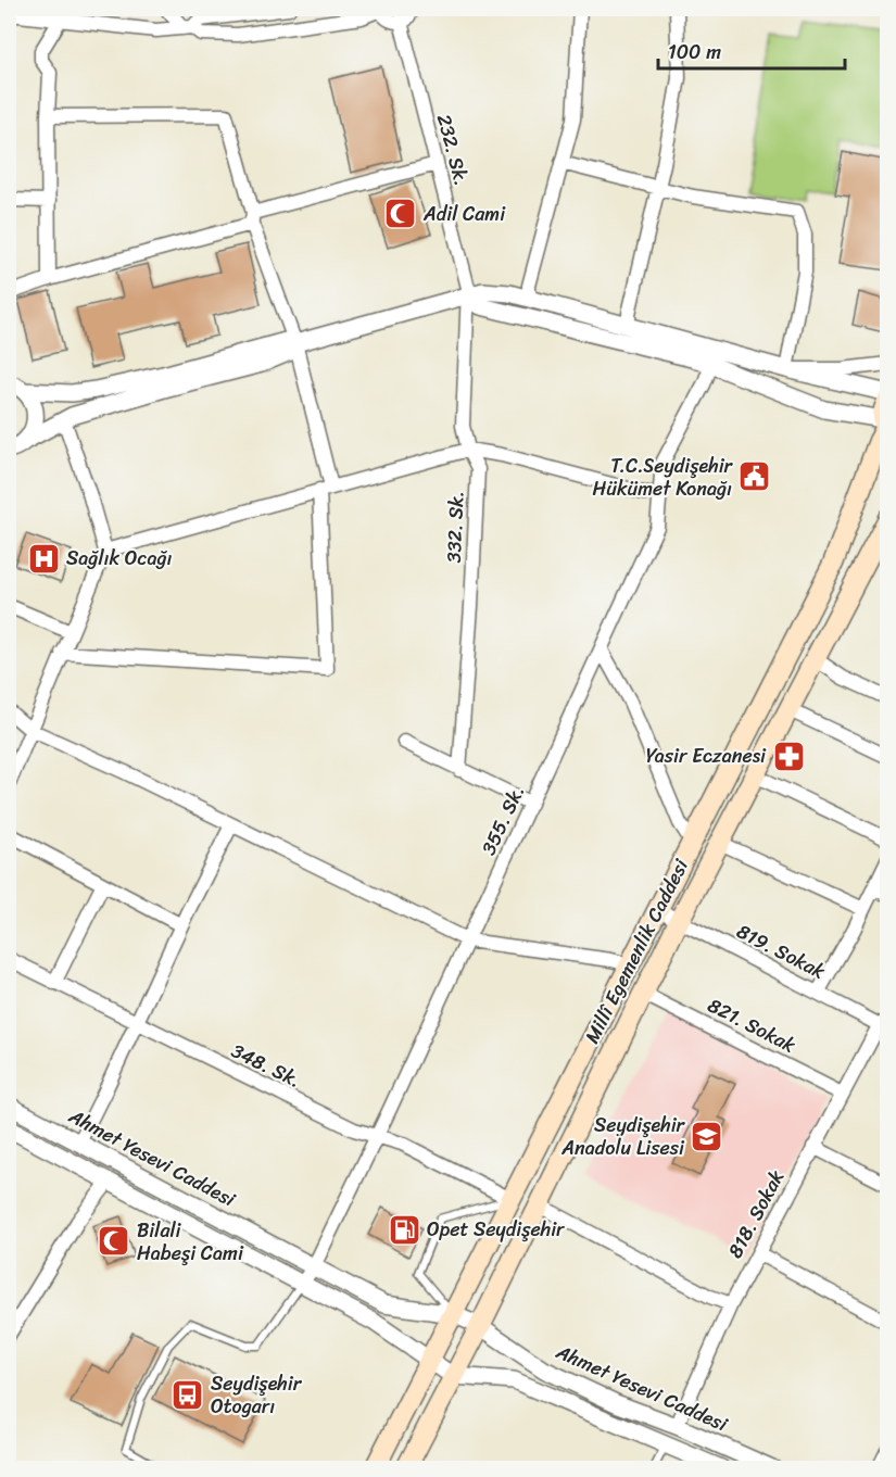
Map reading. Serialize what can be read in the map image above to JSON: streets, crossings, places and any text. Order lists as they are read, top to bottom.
{
  "streets": {
    "main road": ["Millî Egemenlik Caddesi"],
    "street": [
      "232. Sk.",
      "332. Sk.",
      "355. Sk.",
      "819. Sokak",
      "821. Sokak",
      "348. Sk.",
      "Ahmet Yesevi Caddesi",
      "818. Sokak"
    ]
  },
  "crossings": [
    ["232. Sk.", "332. Sk."],
    ["355. Sk.", "348. Sk."],
    ["355. Sk.", "Ahmet Yesevi Caddesi"],
    ["Millî Egemenlik Caddesi", "819. Sokak"],
    ["Millî Egemenlik Caddesi", "821. Sokak"],
    ["Millî Egemenlik Caddesi", "348. Sk."],
    ["Millî Egemenlik Caddesi", "Ahmet Yesevi Caddesi"],
    ["819. Sokak", "818. Sokak"],
    ["821. Sokak", "818. Sokak"],
    ["Ahmet Yesevi Caddesi", "818. Sokak"]
  ],
  "places": {
    "mosque": ["Adil Cami", "Bilali Habeşi Cami"],
    "public building": ["T.C.Seydişehir Hükümet Konağı"],
    "hospital": ["Sağlık Ocağı"],
    "pharmacy": ["Yasir Eczanesi"],
    "school or university": ["Seydişehir Anadolu Lisesi"],
    "fuel station": ["Opet Seydişehir"],
    "bus stop": ["Seydişehir Otogarı"]
  },
  "scale_bar": "100 m"
}
